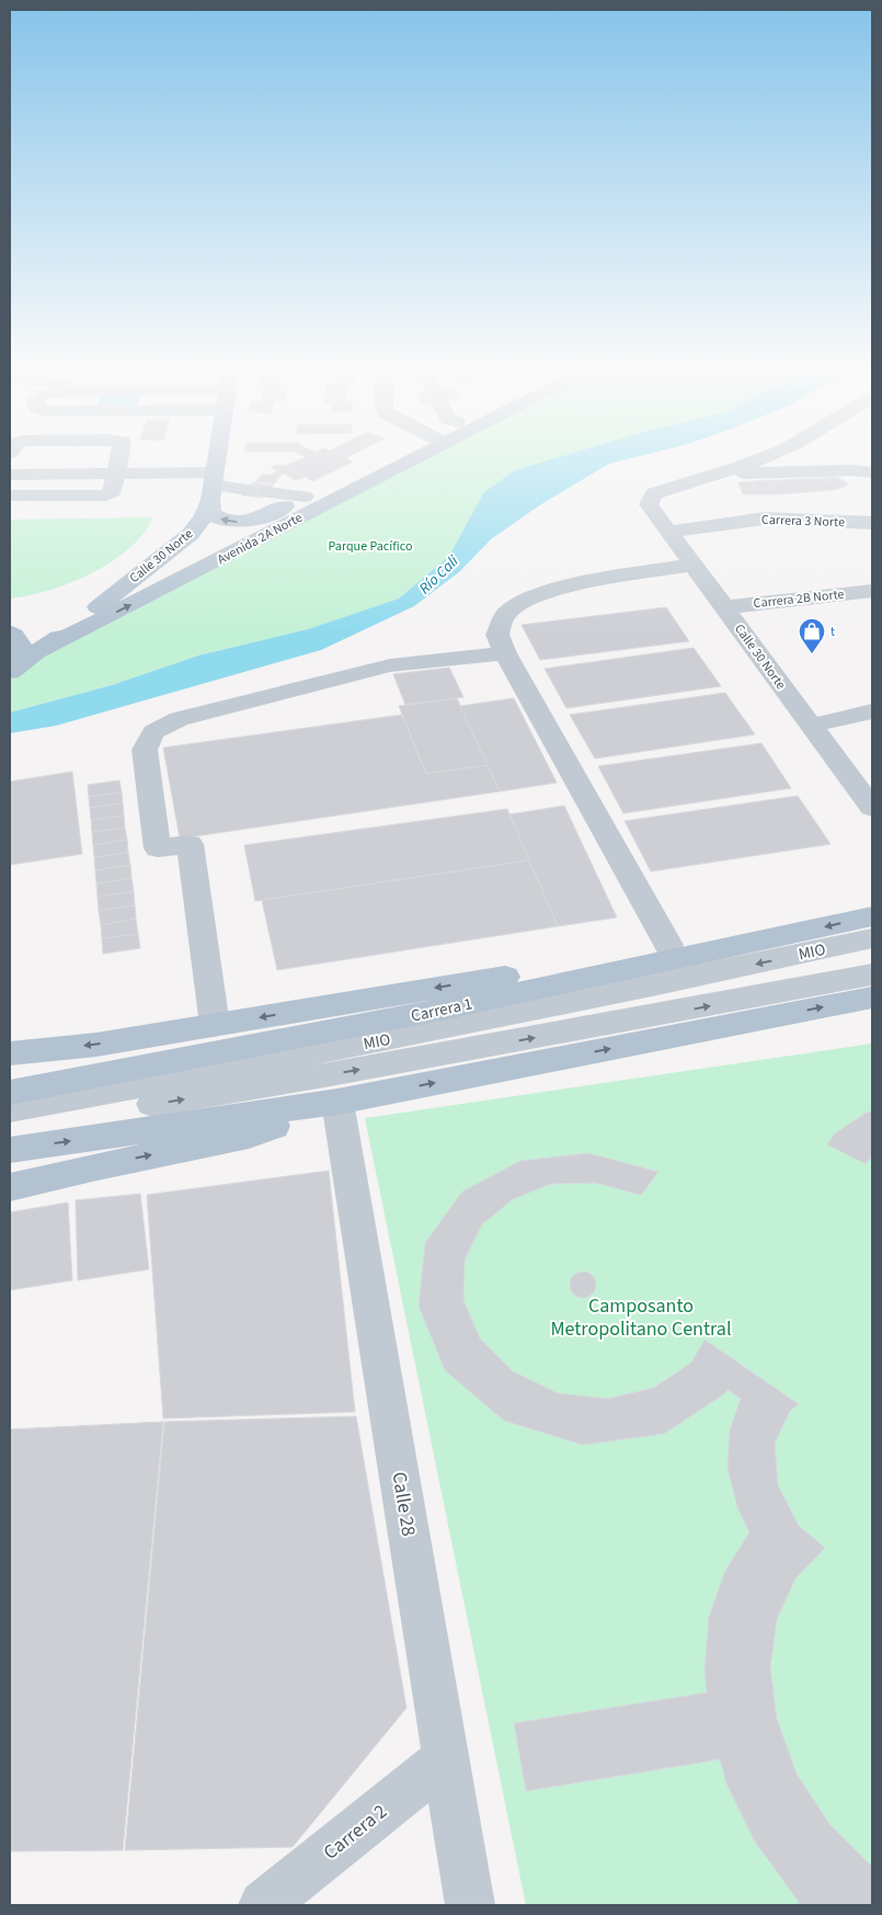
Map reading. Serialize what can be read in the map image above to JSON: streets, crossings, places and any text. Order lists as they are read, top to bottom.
{
  "streets": {
    "main road": ["Avenida 2A Norte", "Calle 30 Norte", "Carrera 1"],
    "street": [
      "Carrera 3 Norte",
      "Carrera 2B Norte",
      "MIO",
      "Calle 28",
      "Carrera 2"
    ]
  },
  "crossings": [
    ["Carrera 3 Norte", "Calle 30 Norte"],
    ["Avenida 2A Norte", "Calle 30 Norte"],
    ["Calle 30 Norte", "Carrera 2B Norte"],
    ["Calle 28", "Carrera 2"]
  ],
  "water": ["Río Cali"],
  "parks": ["Parque Pacífico", "Camposanto Metropolitano Central"],
  "places": {
    "shop": ["t"]
  }
}
